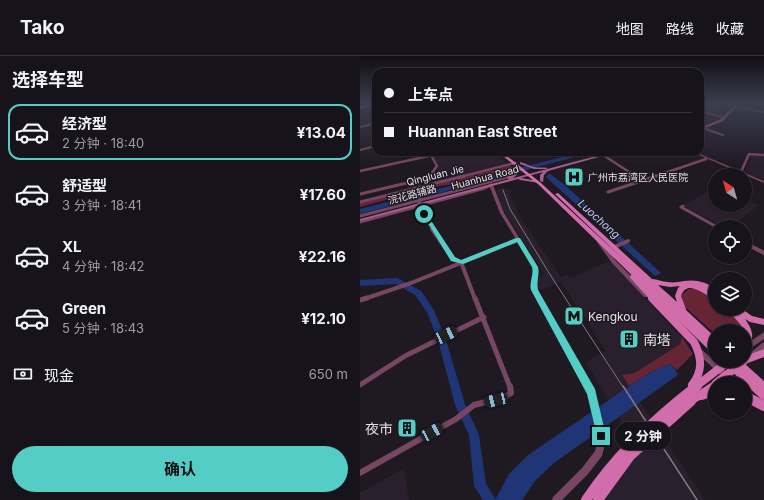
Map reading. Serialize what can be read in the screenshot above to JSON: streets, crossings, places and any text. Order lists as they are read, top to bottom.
{
  "streets": {
    "main road": ["Huanhua Road"],
    "street": ["Qingluan Jie", "浣花路辅路"]
  },
  "crossings": [
    ["Huanhua Road", "浣花路辅路"]
  ],
  "water": ["Luochong"],
  "places": {
    "hospital": ["广州市荔湾区人民医院"],
    "metro station": ["Kengkou"],
    "building": ["南塔", "夜市"]
  },
  "north": "top left",
  "page": {
    "header": "Tako",
    "nav": ["地图", "路线", "收藏"],
    "heading": "选择车型",
    "banner": ["上车点", "Huannan East Street"],
    "list": [
      {
        "name": "经济型",
        "note": "2 分钟 · 18:40",
        "value": "¥13.04"
      },
      {
        "name": "舒适型",
        "note": "3 分钟 · 18:41",
        "value": "¥17.60"
      },
      {
        "name": "XL",
        "note": "4 分钟 · 18:42",
        "value": "¥22.16"
      },
      {
        "name": "Green",
        "note": "5 分钟 · 18:43",
        "value": "¥12.10"
      }
    ],
    "map_buttons": ["+", "−"],
    "pay": ["现金", "650 m"],
    "bubble": "2 分钟",
    "buttons": "确认"
  }
}
